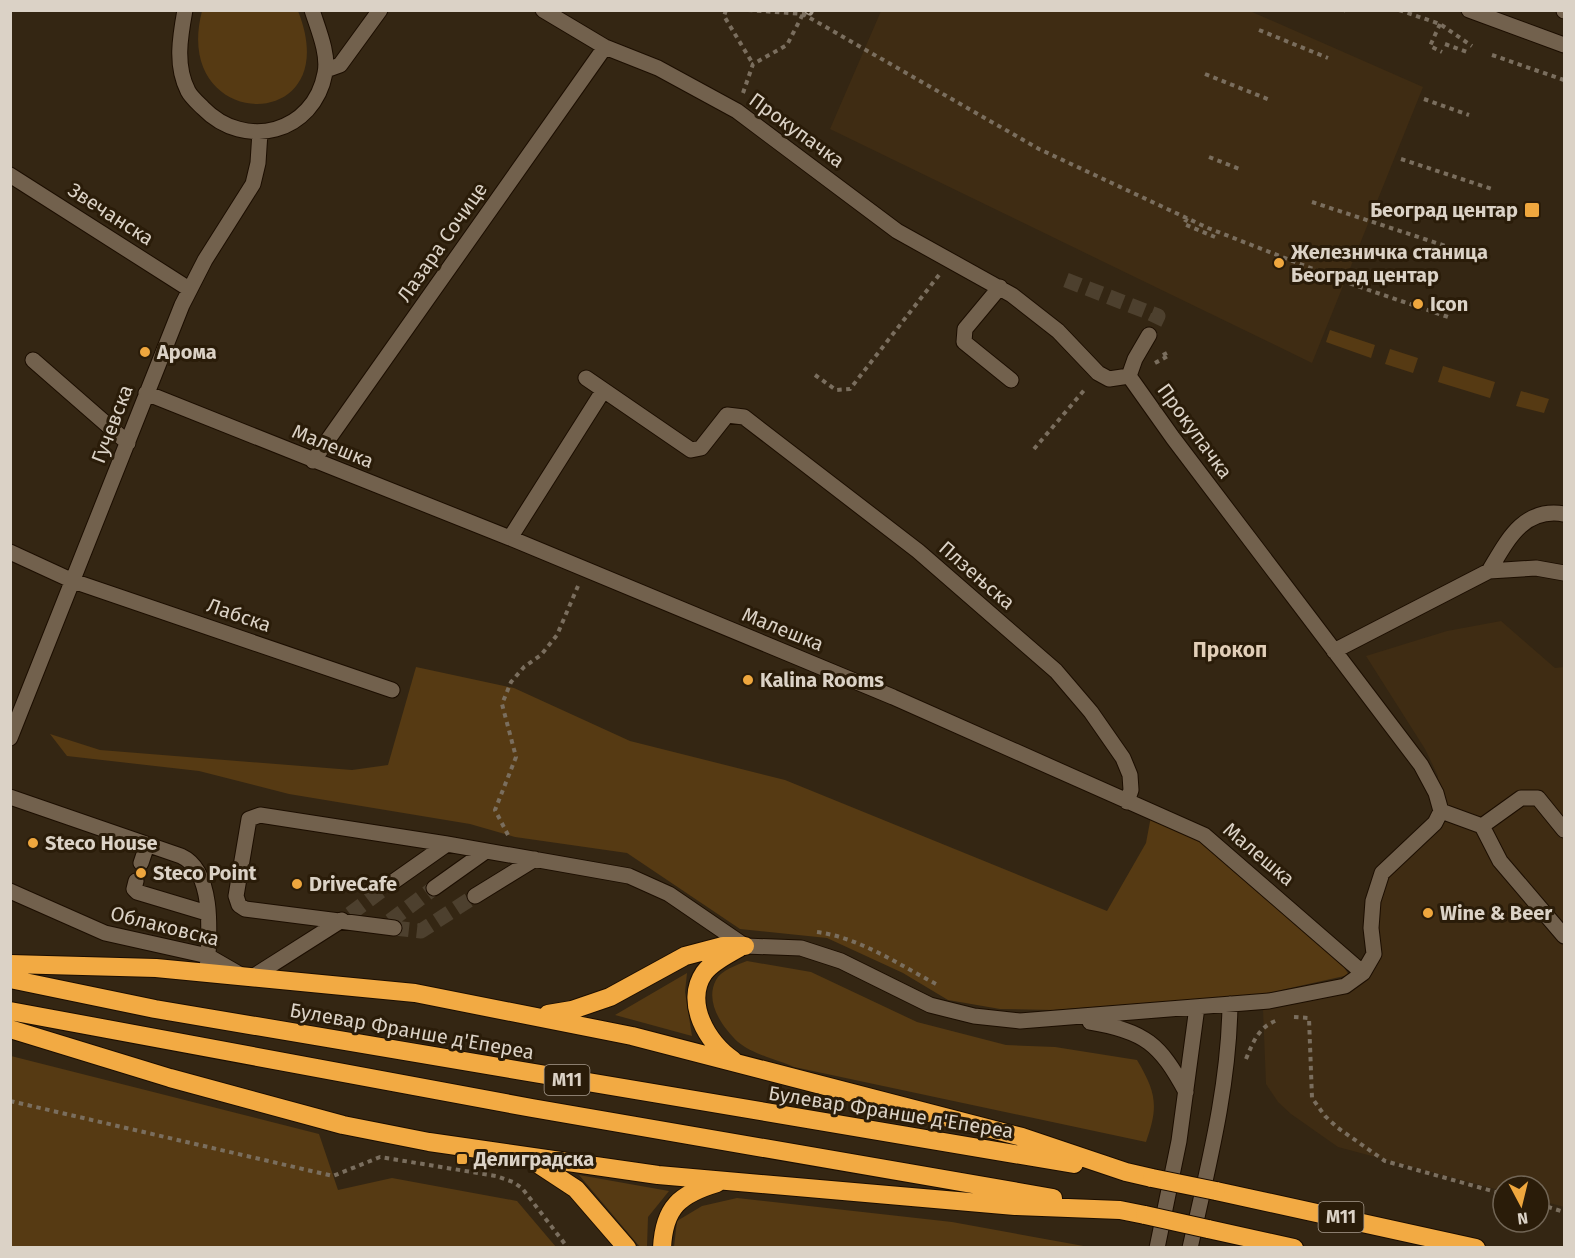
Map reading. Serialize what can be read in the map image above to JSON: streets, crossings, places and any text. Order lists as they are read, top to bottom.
{
  "streets": {
    "highway": ["Булевар Франше д'Епереа", "M11"],
    "street": [
      "Прокупачка",
      "Звечанска",
      "Лазара Сочице",
      "Гучевска",
      "Малешка",
      "Плзењска",
      "Лабска",
      "Облаковска"
    ]
  },
  "crossings": [
    ["Прокупачка", "Лазара Сочице"],
    ["Звечанска", "Гучевска"],
    ["Лазара Сочице", "Малешка"],
    ["Гучевска", "Малешка"],
    ["Гучевска", "Лабска"],
    ["Малешка", "Плзењска"],
    ["Булевар Франше д'Епереа", "M11"]
  ],
  "districts": ["Прокоп"],
  "places": {
    "transit": ["Београд центар", "Делиградска"],
    "other": [
      "Железничка станица Београд центар",
      "Icon",
      "Арома",
      "Kalina Rooms",
      "Steco House",
      "Steco Point",
      "DriveCafe",
      "Wine & Beer"
    ]
  },
  "north": "bottom"
}
